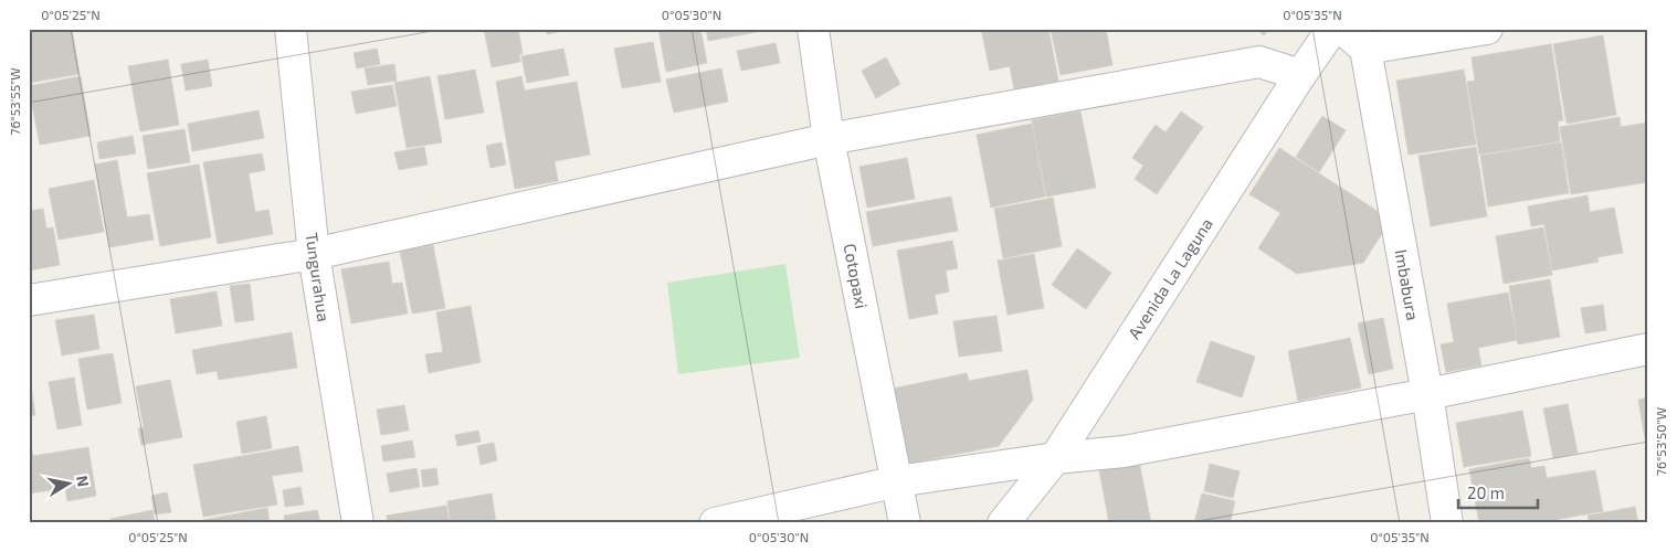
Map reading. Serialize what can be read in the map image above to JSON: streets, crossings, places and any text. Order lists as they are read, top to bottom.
{
  "streets": {
    "street": [
      "Cotopaxi",
      "Tungurahua",
      "Avenida La Laguna",
      "Imbabura"
    ]
  },
  "scale_bar": "20 m",
  "north": "right",
  "coordinates": [
    "0°05'25\"N",
    "0°05'30\"N",
    "0°05'35\"N",
    "76°53'55\"W",
    "76°53'50\"W"
  ]
}
